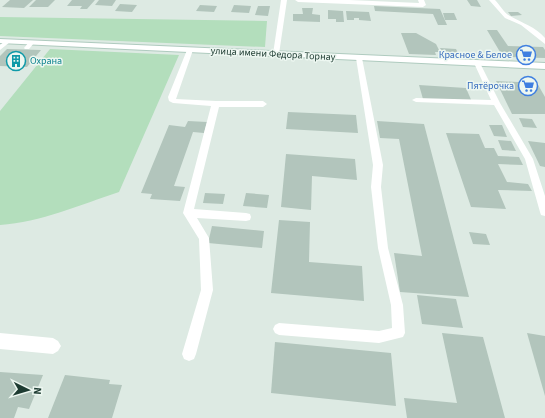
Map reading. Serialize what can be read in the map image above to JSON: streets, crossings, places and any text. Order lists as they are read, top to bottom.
{
  "streets": {
    "street": ["улица имени Федора Торнау"]
  },
  "places": {
    "supermarket": ["Красное & Белое", "Пятёрочка"],
    "building": ["Охрана"]
  },
  "north": "right"
}
